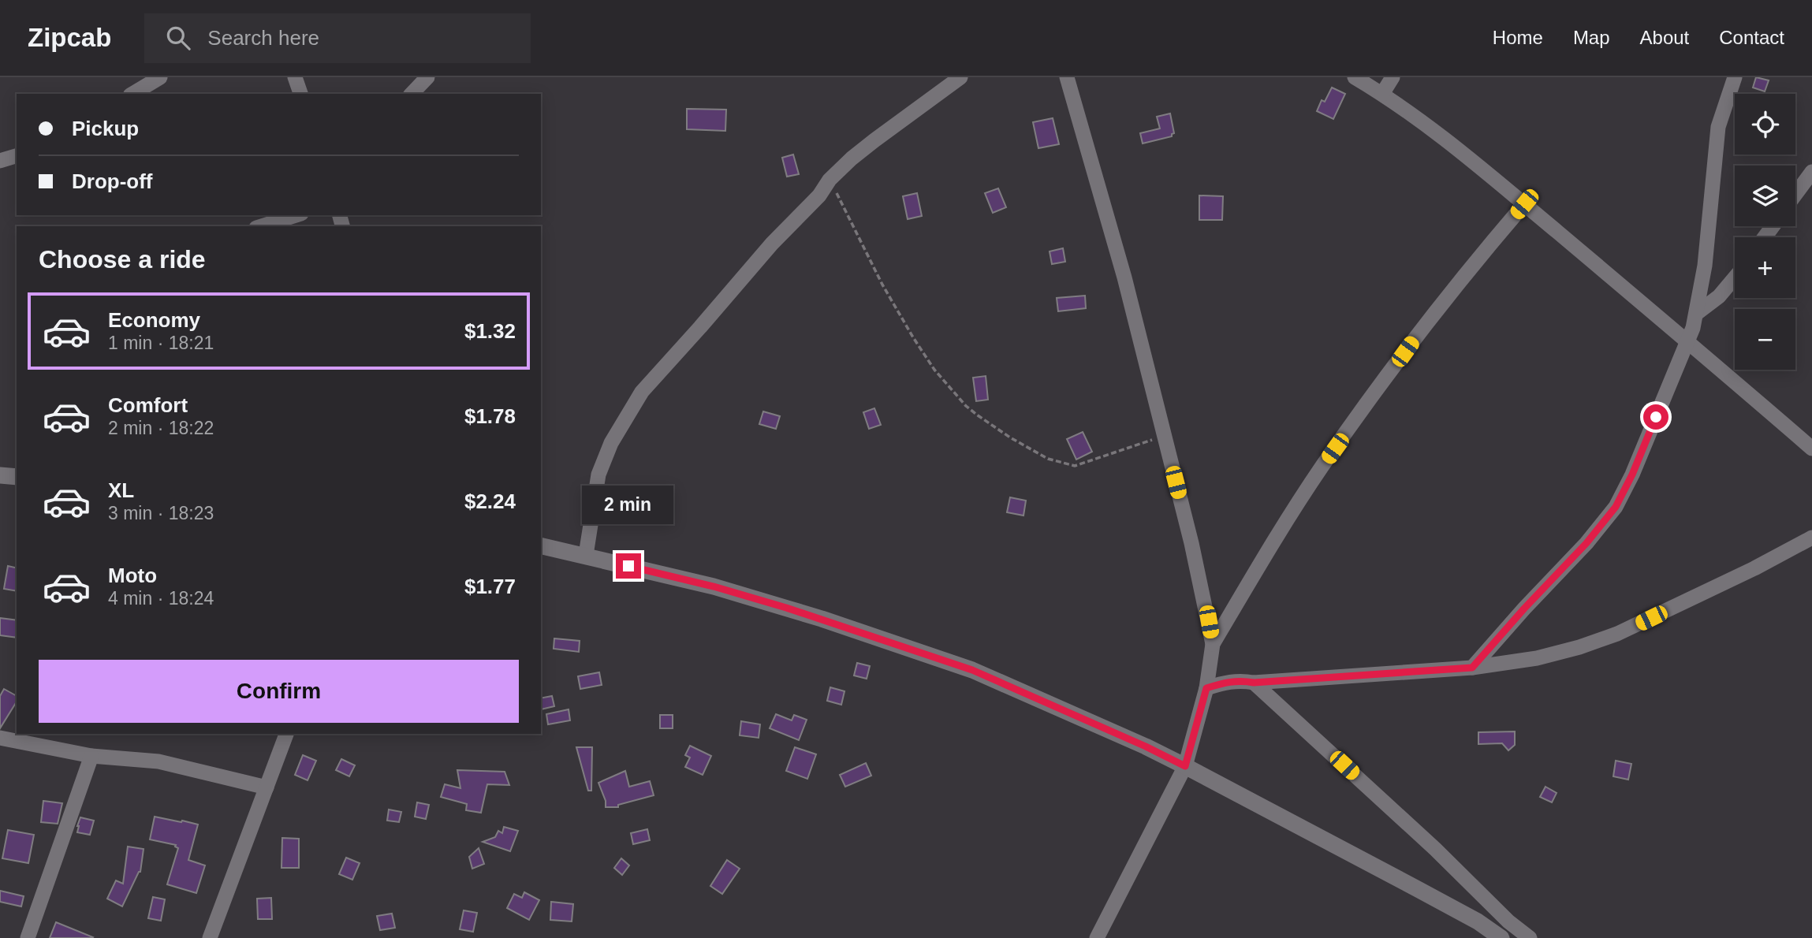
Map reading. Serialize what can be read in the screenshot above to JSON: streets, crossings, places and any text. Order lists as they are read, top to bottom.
{
  "page": {
    "header": "Zipcab",
    "search": "Search here",
    "nav": [
      "Home",
      "Map",
      "About",
      "Contact"
    ],
    "map_buttons": ["+", "−"],
    "banner": ["Pickup", "Drop-off"],
    "heading": "Choose a ride",
    "list": [
      {
        "name": "Economy",
        "note": "1 min · 18:21",
        "value": "$1.32"
      },
      {
        "name": "Comfort",
        "note": "2 min · 18:22",
        "value": "$1.78"
      },
      {
        "name": "XL",
        "note": "3 min · 18:23",
        "value": "$2.24"
      },
      {
        "name": "Moto",
        "note": "4 min · 18:24",
        "value": "$1.77"
      }
    ],
    "bubble": "2 min",
    "buttons": "Confirm"
  }
}
